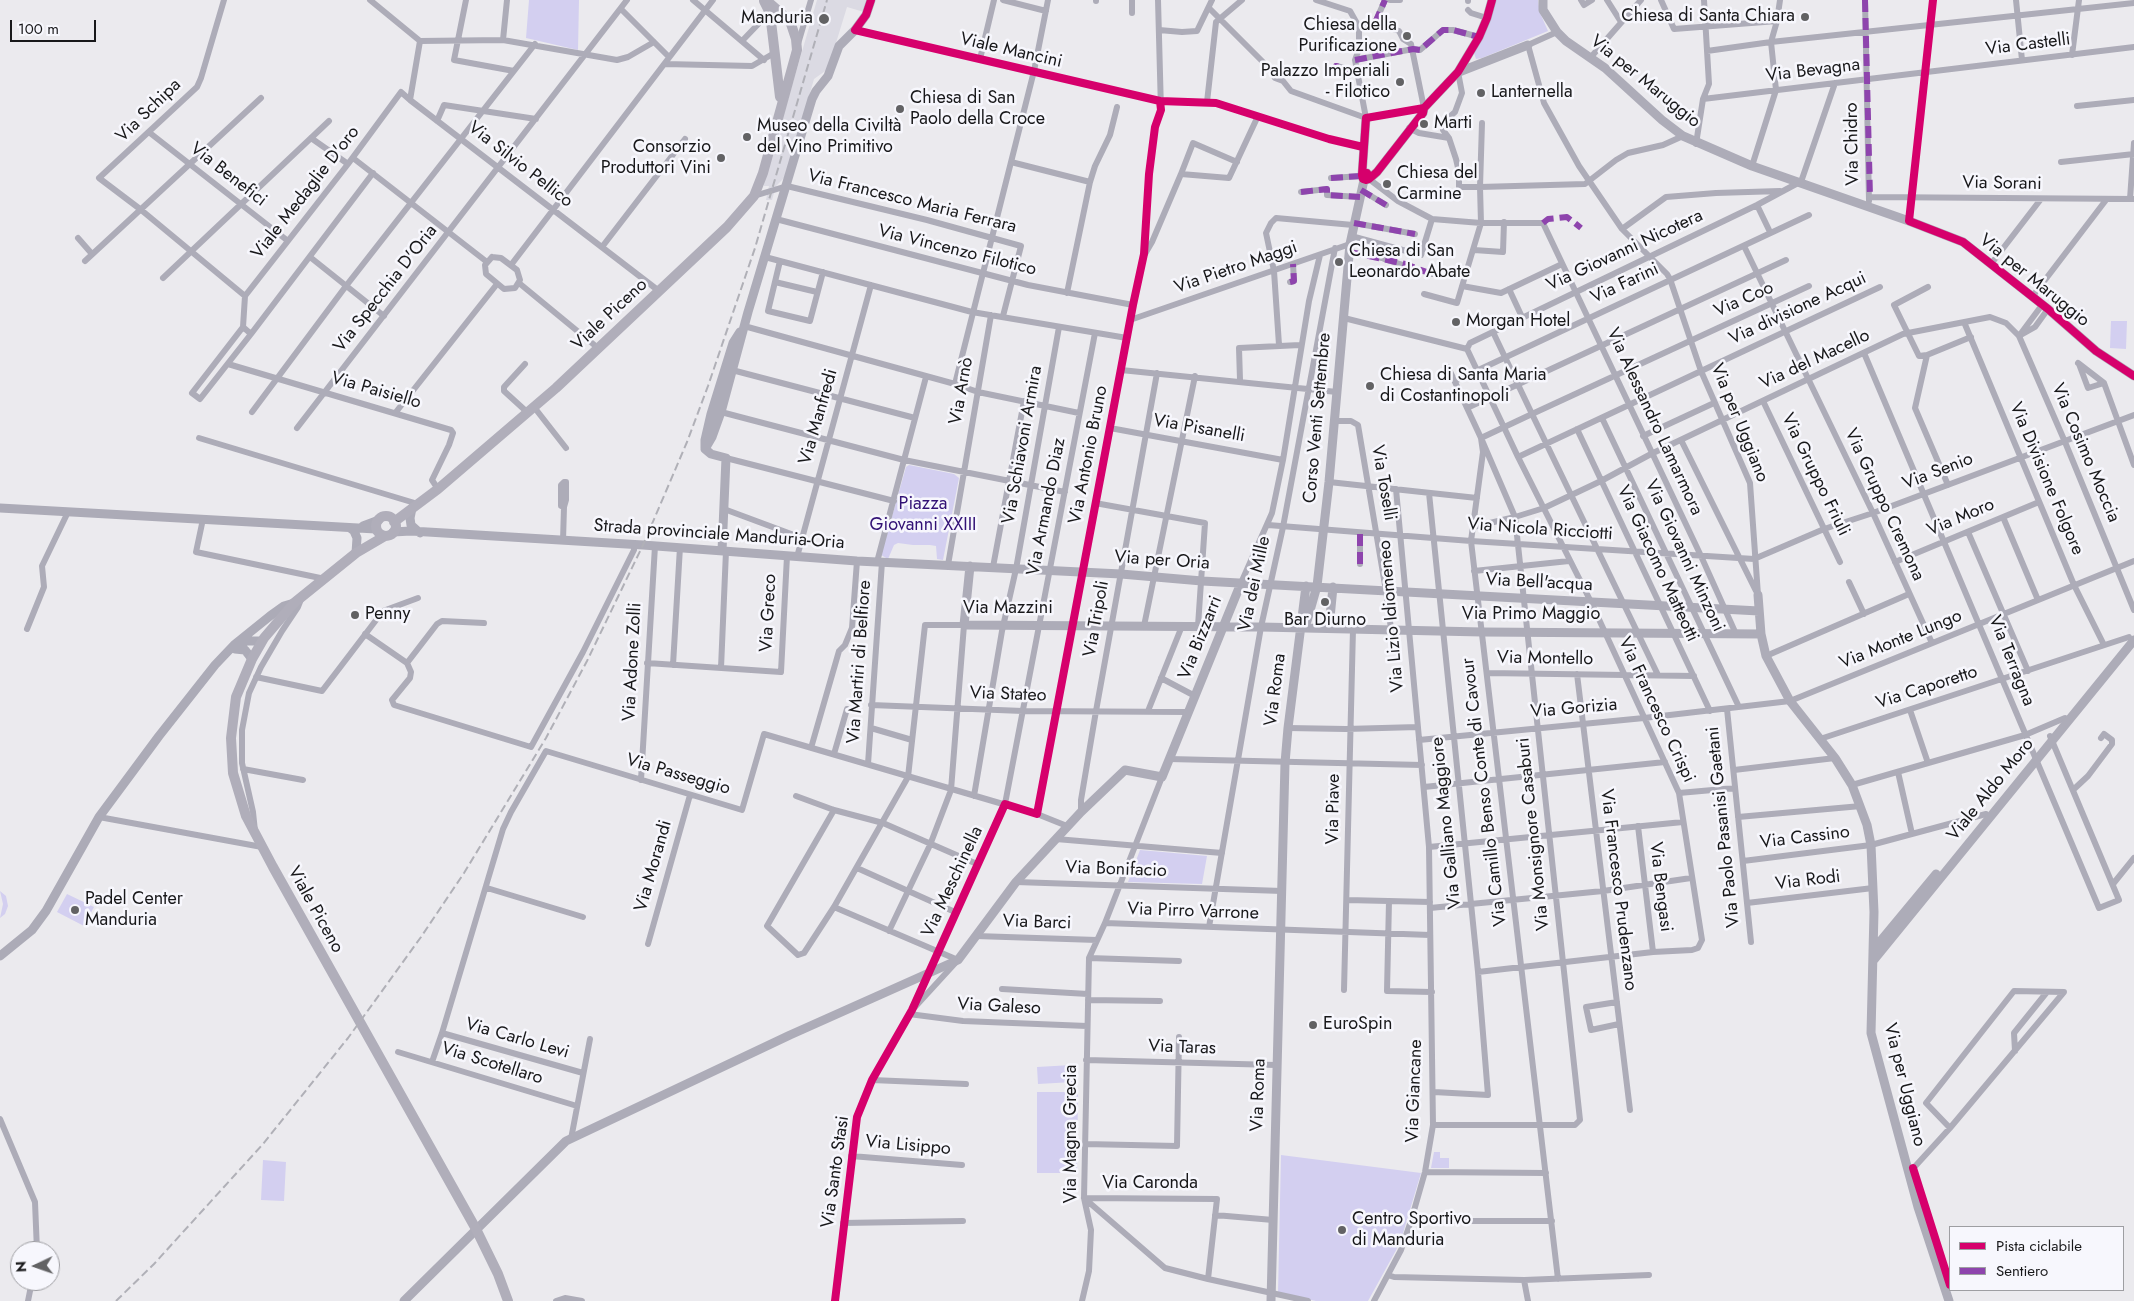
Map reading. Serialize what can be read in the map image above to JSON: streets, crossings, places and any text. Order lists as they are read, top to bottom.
{
  "streets": {
    "main road": ["Viale Piceno"],
    "street": [
      "Via Castelli",
      "Viale Mancini",
      "Via Bevagna",
      "Via per Maruggio",
      "Via Schipa",
      "Via Chidro",
      "Via Silvio Pellico",
      "Via Benefici",
      "Via Sorani",
      "Viale Medaglie D'oro",
      "Via Francesco Maria Ferrara",
      "Via Vincenzo Filotico",
      "Via Giovanni Nicotera",
      "Via Pietro Maggi",
      "Via Farini",
      "Via Specchia D'Oria",
      "Via Coo",
      "Via divisione Acqui",
      "Via del Macello",
      "Via Paisiello",
      "Via Arnò",
      "Via Manfredi",
      "Corso Venti Settembre",
      "Via Alessandro Lamarmora",
      "Via per Uggiano",
      "Via Pisanelli",
      "Via Schiavoni Armira",
      "Via Cosimo Moccia",
      "Via Antonio Bruno",
      "Via Senio",
      "Via Gruppo Friuli",
      "Via Divisione Folgore",
      "Via Toselli",
      "Via Gruppo Cremona",
      "Via Armando Diaz",
      "Via Moro",
      "Via Nicola Ricciotti",
      "Strada provinciale Manduria-Oria",
      "Via Giovanni Minzoni",
      "Via per Oria",
      "Via Giacomo Matteotti",
      "Via Bell'acqua",
      "Via dei Mille",
      "Via Mazzini",
      "Via Greco",
      "Via Primo Maggio",
      "Via Lizio Idiomeneo",
      "Via Tripoli",
      "Via Bizzarri",
      "Via Monte Lungo",
      "Via Montello",
      "Via Terragna",
      "Via Adone Zolli",
      "Via Martiri di Belfiore",
      "Via Caporetto",
      "Via Roma",
      "Via Stateo",
      "Via Gorizia",
      "Via Francesco Crispi",
      "Via Passeggio",
      "Viale Aldo Moro",
      "Via Camillo Benso Conte di Cavour",
      "Via Piave",
      "Via Galliano Maggiore",
      "Via Paolo Pasanisi Gaetani",
      "Via Monsignore Casaburi",
      "Via Cassino",
      "Via Morandi",
      "Via Bonifacio",
      "Via Rodi",
      "Via Meschinella",
      "Via Bengasi",
      "Via Francesco Prudenzano",
      "Via Pirro Varrone",
      "Via Barci",
      "Via Galeso",
      "Via Carlo Levi",
      "Via Taras",
      "Via Scotellaro",
      "Via Giancane",
      "Via Magna Grecia",
      "Via Lisippo",
      "Via Santo Stasi",
      "Via Caronda"
    ]
  },
  "crossings": [
    ["Via Castelli", "Via Bevagna"],
    ["Viale Mancini", "Via Antonio Bruno"],
    ["Via Bevagna", "Via Chidro"],
    ["Via per Maruggio", "Via Chidro"],
    ["Via per Maruggio", "Via Sorani"],
    ["Via per Maruggio", "Via Giovanni Nicotera"],
    ["Via Schipa", "Via Benefici"],
    ["Via Chidro", "Via Sorani"],
    ["Via Silvio Pellico", "Viale Medaglie D'oro"],
    ["Via Silvio Pellico", "Via Specchia D'Oria"],
    ["Via Silvio Pellico", "Viale Piceno"],
    ["Via Benefici", "Viale Medaglie D'oro"],
    ["Via Francesco Maria Ferrara", "Via Vincenzo Filotico"],
    ["Via Francesco Maria Ferrara", "Viale Piceno"],
    ["Via Vincenzo Filotico", "Via Antonio Bruno"],
    ["Via Giovanni Nicotera", "Via Alessandro Lamarmora"],
    ["Via Giovanni Nicotera", "Via per Uggiano"],
    ["Via Pietro Maggi", "Corso Venti Settembre"],
    ["Via Pietro Maggi", "Via Antonio Bruno"],
    ["Via Pietro Maggi", "Via dei Mille"],
    ["Via Pietro Maggi", "Via Bizzarri"],
    ["Via Farini", "Via Alessandro Lamarmora"],
    ["Via Farini", "Via per Uggiano"],
    ["Via Farini", "Via Gruppo Cremona"],
    ["Via Farini", "Via Camillo Benso Conte di Cavour"],
    ["Via Specchia D'Oria", "Via Paisiello"],
    ["Via Coo", "Via Alessandro Lamarmora"],
    ["Via Coo", "Via per Uggiano"],
    ["Via Coo", "Via Gruppo Cremona"],
    ["Via Coo", "Via Francesco Crispi"],
    ["Via Coo", "Via Camillo Benso Conte di Cavour"],
    ["Via Coo", "Via Monsignore Casaburi"],
    ["Via divisione Acqui", "Via Alessandro Lamarmora"],
    ["Via divisione Acqui", "Via per Uggiano"],
    ["Via divisione Acqui", "Via Gruppo Cremona"],
    ["Via divisione Acqui", "Via Giovanni Minzoni"],
    ["Via divisione Acqui", "Via Giacomo Matteotti"],
    ["Via divisione Acqui", "Via Francesco Crispi"],
    ["Viale Piceno", "Via Paisiello"],
    ["Viale Piceno", "Strada provinciale Manduria-Oria"],
    ["Via del Macello", "Via Alessandro Lamarmora"],
    ["Via del Macello", "Via per Uggiano"],
    ["Via del Macello", "Via Cosimo Moccia"],
    ["Via del Macello", "Via Gruppo Friuli"],
    ["Via del Macello", "Via Divisione Folgore"],
    ["Via del Macello", "Via Gruppo Cremona"],
    ["Via del Macello", "Via Giovanni Minzoni"],
    ["Via del Macello", "Via Giacomo Matteotti"],
    ["Via del Macello", "Via Terragna"],
    ["Via del Macello", "Via Francesco Crispi"],
    ["Via del Macello", "Via Camillo Benso Conte di Cavour"],
    ["Via del Macello", "Via Monsignore Casaburi"],
    ["Via Manfredi", "Strada provinciale Manduria-Oria"],
    ["Via Manfredi", "Via Greco"],
    ["Corso Venti Settembre", "Via Toselli"],
    ["Corso Venti Settembre", "Via Nicola Ricciotti"],
    ["Corso Venti Settembre", "Via per Oria"],
    ["Corso Venti Settembre", "Via Bell'acqua"],
    ["Corso Venti Settembre", "Via Roma"],
    ["Via Alessandro Lamarmora", "Via Nicola Ricciotti"],
    ["Via Alessandro Lamarmora", "Via Bell'acqua"],
    ["Via Alessandro Lamarmora", "Via Primo Maggio"],
    ["Via per Uggiano", "Via Senio"],
    ["Via per Uggiano", "Via Nicola Ricciotti"],
    ["Via per Uggiano", "Via Bell'acqua"],
    ["Via per Uggiano", "Via Primo Maggio"],
    ["Via per Uggiano", "Via Monte Lungo"],
    ["Via per Uggiano", "Via Caporetto"],
    ["Via per Uggiano", "Via Gorizia"],
    ["Via per Uggiano", "Viale Aldo Moro"],
    ["Via per Uggiano", "Via Cassino"],
    ["Via per Uggiano", "Via Rodi"],
    ["Via Pisanelli", "Via Antonio Bruno"],
    ["Via Pisanelli", "Via Tripoli"],
    ["Via Pisanelli", "Via Bizzarri"],
    ["Via Schiavoni Armira", "Strada provinciale Manduria-Oria"],
    ["Via Schiavoni Armira", "Via per Oria"],
    ["Via Schiavoni Armira", "Via Mazzini"],
    ["Via Schiavoni Armira", "Via Stateo"],
    ["Via Schiavoni Armira", "Via Passeggio"],
    ["Via Cosimo Moccia", "Via Senio"],
    ["Via Cosimo Moccia", "Via Monte Lungo"],
    ["Via Antonio Bruno", "Via per Oria"],
    ["Via Antonio Bruno", "Via Mazzini"],
    ["Via Antonio Bruno", "Via Stateo"],
    ["Via Antonio Bruno", "Via Passeggio"],
    ["Via Senio", "Via Gruppo Friuli"],
    ["Via Senio", "Via Divisione Folgore"],
    ["Via Senio", "Via Gruppo Cremona"],
    ["Via Senio", "Via Nicola Ricciotti"],
    ["Via Senio", "Via Terragna"],
    ["Via Divisione Folgore", "Via Moro"],
    ["Via Divisione Folgore", "Via Monte Lungo"],
    ["Via Divisione Folgore", "Via Caporetto"],
    ["Via Toselli", "Via Nicola Ricciotti"],
    ["Via Toselli", "Via Bell'acqua"],
    ["Via Toselli", "Via Primo Maggio"],
    ["Via Gruppo Cremona", "Via Moro"],
    ["Via Gruppo Cremona", "Via Monte Lungo"],
    ["Via Armando Diaz", "Via per Oria"],
    ["Via Armando Diaz", "Via Mazzini"],
    ["Via Armando Diaz", "Via Stateo"],
    ["Via Armando Diaz", "Via Passeggio"],
    ["Via Armando Diaz", "Via Meschinella"],
    ["Via Moro", "Via Terragna"],
    ["Via Nicola Ricciotti", "Via Giovanni Minzoni"],
    ["Via Nicola Ricciotti", "Via Giacomo Matteotti"],
    ["Via Nicola Ricciotti", "Via dei Mille"],
    ["Via Nicola Ricciotti", "Via Lizio Idiomeneo"],
    ["Via Nicola Ricciotti", "Via Bizzarri"],
    ["Via Nicola Ricciotti", "Via Francesco Crispi"],
    ["Via Nicola Ricciotti", "Via Camillo Benso Conte di Cavour"],
    ["Via Nicola Ricciotti", "Via Galliano Maggiore"],
    ["Via Nicola Ricciotti", "Via Monsignore Casaburi"],
    ["Strada provinciale Manduria-Oria", "Via per Oria"],
    ["Strada provinciale Manduria-Oria", "Via Greco"],
    ["Strada provinciale Manduria-Oria", "Via Adone Zolli"],
    ["Strada provinciale Manduria-Oria", "Via Martiri di Belfiore"],
    ["Via Giovanni Minzoni", "Via Bell'acqua"],
    ["Via Giovanni Minzoni", "Via Primo Maggio"],
    ["Via Giovanni Minzoni", "Via Gorizia"],
    ["Via per Oria", "Via Bell'acqua"],
    ["Via per Oria", "Via dei Mille"],
    ["Via per Oria", "Via Tripoli"],
    ["Via per Oria", "Via Bizzarri"],
    ["Via per Oria", "Via Roma"],
    ["Via Giacomo Matteotti", "Via Bell'acqua"],
    ["Via Giacomo Matteotti", "Via Primo Maggio"],
    ["Via Giacomo Matteotti", "Via Montello"],
    ["Via Giacomo Matteotti", "Via Gorizia"],
    ["Via Bell'acqua", "Via Lizio Idiomeneo"],
    ["Via Bell'acqua", "Via Roma"],
    ["Via Bell'acqua", "Via Francesco Crispi"],
    ["Via Bell'acqua", "Via Camillo Benso Conte di Cavour"],
    ["Via Bell'acqua", "Via Galliano Maggiore"],
    ["Via Bell'acqua", "Via Monsignore Casaburi"],
    ["Via dei Mille", "Via Mazzini"],
    ["Via dei Mille", "Via Bonifacio"],
    ["Via dei Mille", "Via Pirro Varrone"],
    ["Via Mazzini", "Via Primo Maggio"],
    ["Via Mazzini", "Via Tripoli"],
    ["Via Mazzini", "Via Bizzarri"],
    ["Via Mazzini", "Via Roma"],
    ["Via Mazzini", "Via Stateo"],
    ["Via Primo Maggio", "Via Lizio Idiomeneo"],
    ["Via Primo Maggio", "Via Roma"],
    ["Via Primo Maggio", "Via Francesco Crispi"],
    ["Via Primo Maggio", "Via Camillo Benso Conte di Cavour"],
    ["Via Primo Maggio", "Via Piave"],
    ["Via Primo Maggio", "Via Galliano Maggiore"],
    ["Via Primo Maggio", "Via Monsignore Casaburi"],
    ["Via Lizio Idiomeneo", "Via Gorizia"],
    ["Via Lizio Idiomeneo", "Via Giancane"],
    ["Via Tripoli", "Via Stateo"],
    ["Via Bizzarri", "Via Stateo"],
    ["Via Bizzarri", "Via Bonifacio"],
    ["Via Bizzarri", "Via Pirro Varrone"],
    ["Via Bizzarri", "Via Barci"],
    ["Via Bizzarri", "Via Galeso"],
    ["Via Bizzarri", "Via Magna Grecia"],
    ["Via Monte Lungo", "Via Terragna"],
    ["Via Monte Lungo", "Via Gorizia"],
    ["Via Montello", "Via Francesco Crispi"],
    ["Via Montello", "Via Camillo Benso Conte di Cavour"],
    ["Via Montello", "Via Monsignore Casaburi"],
    ["Via Montello", "Via Francesco Prudenzano"],
    ["Via Terragna", "Via Caporetto"],
    ["Via Terragna", "Viale Aldo Moro"],
    ["Via Adone Zolli", "Via Passeggio"],
    ["Via Martiri di Belfiore", "Via Stateo"],
    ["Via Martiri di Belfiore", "Via Passeggio"],
    ["Via Caporetto", "Viale Aldo Moro"],
    ["Via Roma", "Via Pirro Varrone"],
    ["Via Roma", "Via Taras"],
    ["Via Gorizia", "Via Francesco Crispi"],
    ["Via Gorizia", "Via Camillo Benso Conte di Cavour"],
    ["Via Gorizia", "Via Galliano Maggiore"],
    ["Via Gorizia", "Via Paolo Pasanisi Gaetani"],
    ["Via Gorizia", "Via Monsignore Casaburi"],
    ["Via Gorizia", "Via Francesco Prudenzano"],
    ["Via Gorizia", "Via Giancane"],
    ["Via Francesco Crispi", "Via Bengasi"],
    ["Via Passeggio", "Via Morandi"],
    ["Via Passeggio", "Via Meschinella"],
    ["Via Passeggio", "Via Carlo Levi"],
    ["Via Passeggio", "Via Scotellaro"],
    ["Viale Aldo Moro", "Via Cassino"],
    ["Via Camillo Benso Conte di Cavour", "Via Monsignore Casaburi"],
    ["Via Piave", "Via Pirro Varrone"],
    ["Via Galliano Maggiore", "Via Giancane"],
    ["Via Paolo Pasanisi Gaetani", "Via Cassino"],
    ["Via Paolo Pasanisi Gaetani", "Via Rodi"],
    ["Via Meschinella", "Via Santo Stasi"],
    ["Via Pirro Varrone", "Via Giancane"],
    ["Via Galeso", "Via Magna Grecia"],
    ["Via Galeso", "Via Santo Stasi"],
    ["Via Taras", "Via Magna Grecia"],
    ["Via Magna Grecia", "Via Caronda"],
    ["Via Lisippo", "Via Santo Stasi"]
  ],
  "parks": ["Piazza Giovanni XXIII"],
  "places": [
    "Chiesa di Santa Chiara",
    "Manduria",
    "Chiesa della Purificazione",
    "Palazzo Imperiali - Filotico",
    "Lanternella",
    "Chiesa di San Paolo della Croce",
    "Marti",
    "Museo della Civiltà del Vino Primitivo",
    "Consorzio Produttori Vini",
    "Chiesa del Carmine",
    "Chiesa di San Leonardo Abate",
    "Morgan Hotel",
    "Chiesa di Santa Maria di Costantinopoli",
    "Bar Diurno",
    "Penny",
    "Padel Center Manduria",
    "EuroSpin",
    "Centro Sportivo di Manduria"
  ],
  "legend": ["Pista ciclabile", "Sentiero"],
  "scale_bar": "100 m",
  "north": "left"
}
